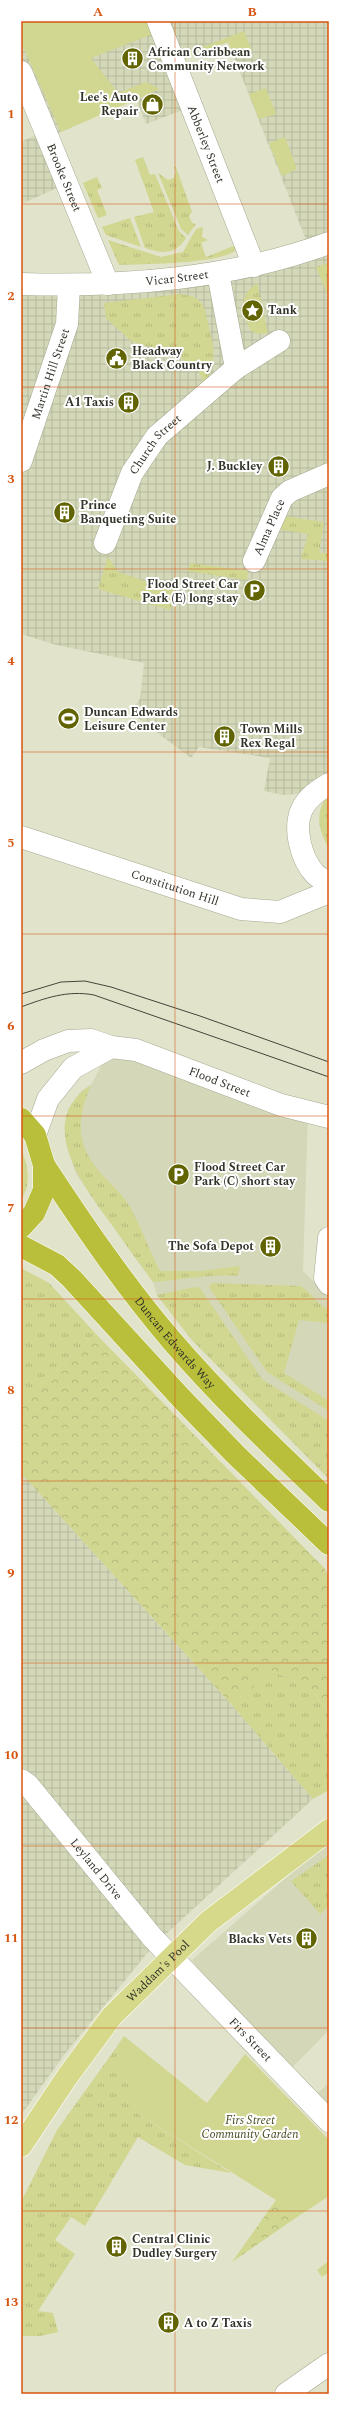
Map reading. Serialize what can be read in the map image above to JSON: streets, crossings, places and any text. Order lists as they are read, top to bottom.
{
  "streets": {
    "highway": ["Duncan Edwards Way"],
    "main road": ["Waddam's Pool"],
    "street": [
      "Abberley Street",
      "Brooke Street",
      "Vicar Street",
      "Martin Hill Street",
      "Church Street",
      "Alma Place",
      "Constitution Hill",
      "Flood Street",
      "Leyland Drive",
      "Firs Street"
    ]
  },
  "crossings": [
    ["Abberley Street", "Vicar Street"],
    ["Brooke Street", "Vicar Street"],
    ["Vicar Street", "Martin Hill Street"],
    ["Leyland Drive", "Waddam's Pool"],
    ["Leyland Drive", "Firs Street"],
    ["Waddam's Pool", "Firs Street"]
  ],
  "parks": ["Firs Street Community Garden"],
  "places": {
    "building": [
      "African Caribbean Community Network",
      "A1 Taxis",
      "J. Buckley",
      "Prince Banqueting Suite",
      "Town Mills Rex Regal",
      "The Sofa Depot",
      "Blacks Vets",
      "Central Clinic Dudley Surgery",
      "A to Z Taxis"
    ],
    "shop": ["Lee's Auto Repair"],
    "place": ["Tank"],
    "public building": ["Headway Black Country"],
    "parking": ["Flood Street Car Park (E) long stay", "Flood Street Car Park (C) short stay"],
    "sports": ["Duncan Edwards Leisure Center"]
  },
  "grid": {
    "columns": ["A", "B"],
    "rows": [
      "1",
      "2",
      "3",
      "4",
      "5",
      "6",
      "7",
      "8",
      "9",
      "10",
      "11",
      "12",
      "13"
    ]
  }
}
